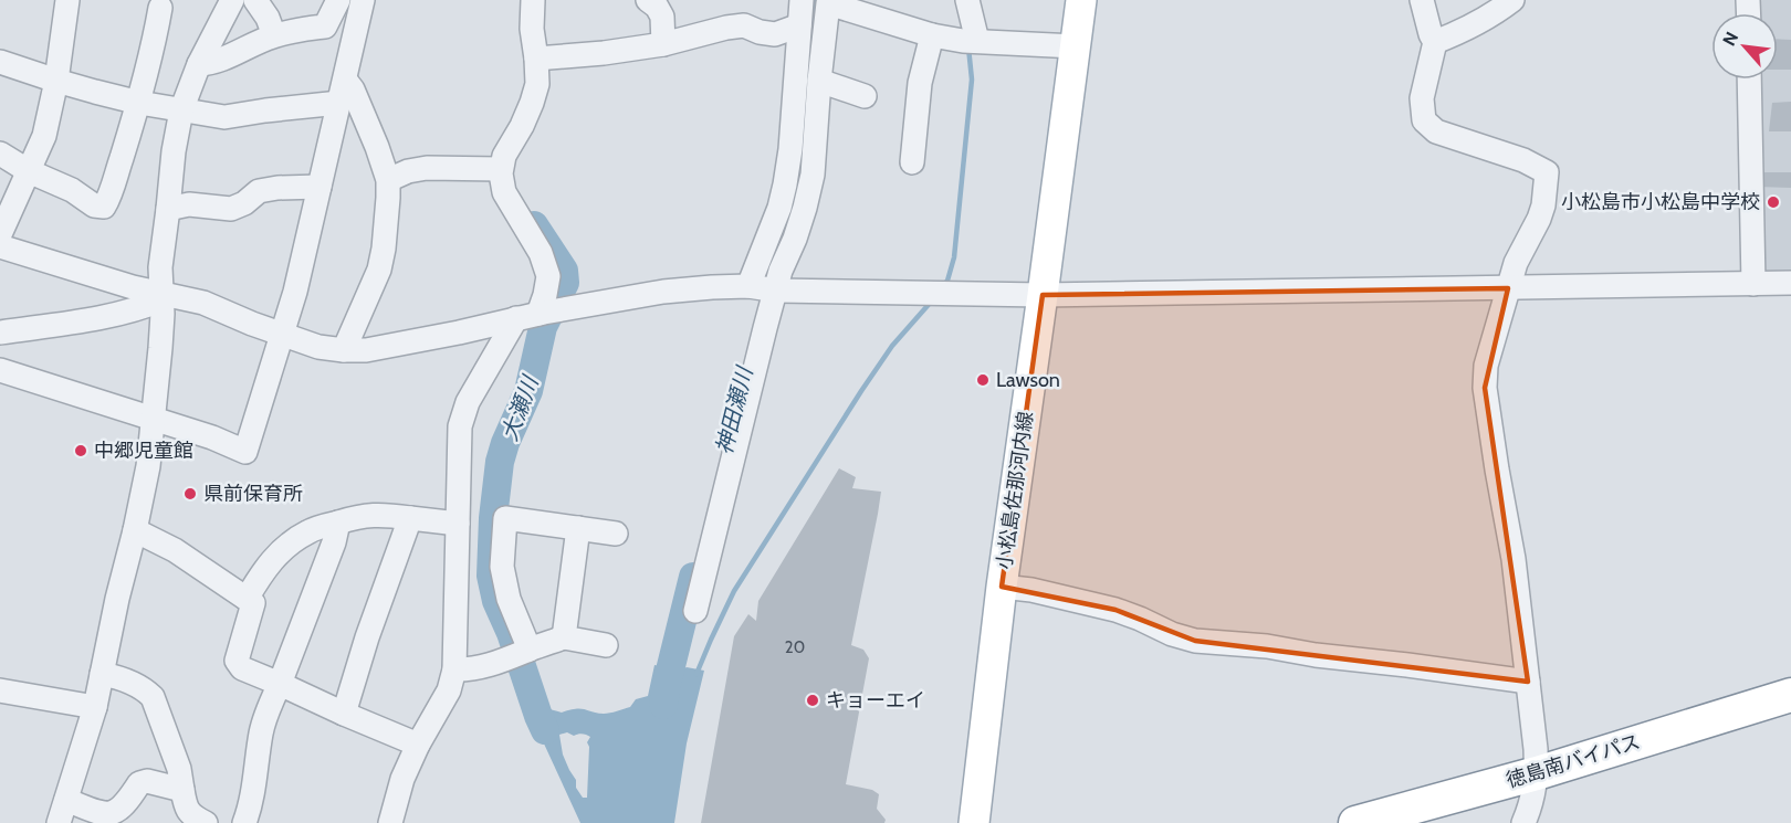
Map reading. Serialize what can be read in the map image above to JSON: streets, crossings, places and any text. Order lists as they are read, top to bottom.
{
  "streets": {
    "highway": ["徳島南バイパス"],
    "main road": ["小松島佐那河内線"]
  },
  "water": ["大瀬川", "神田瀬川"],
  "places": [
    "小松島市小松島中学校",
    "Lawson",
    "中郷児童館",
    "県前保育所",
    "キョーエイ"
  ],
  "house_numbers": ["20"],
  "north": "top left"
}
